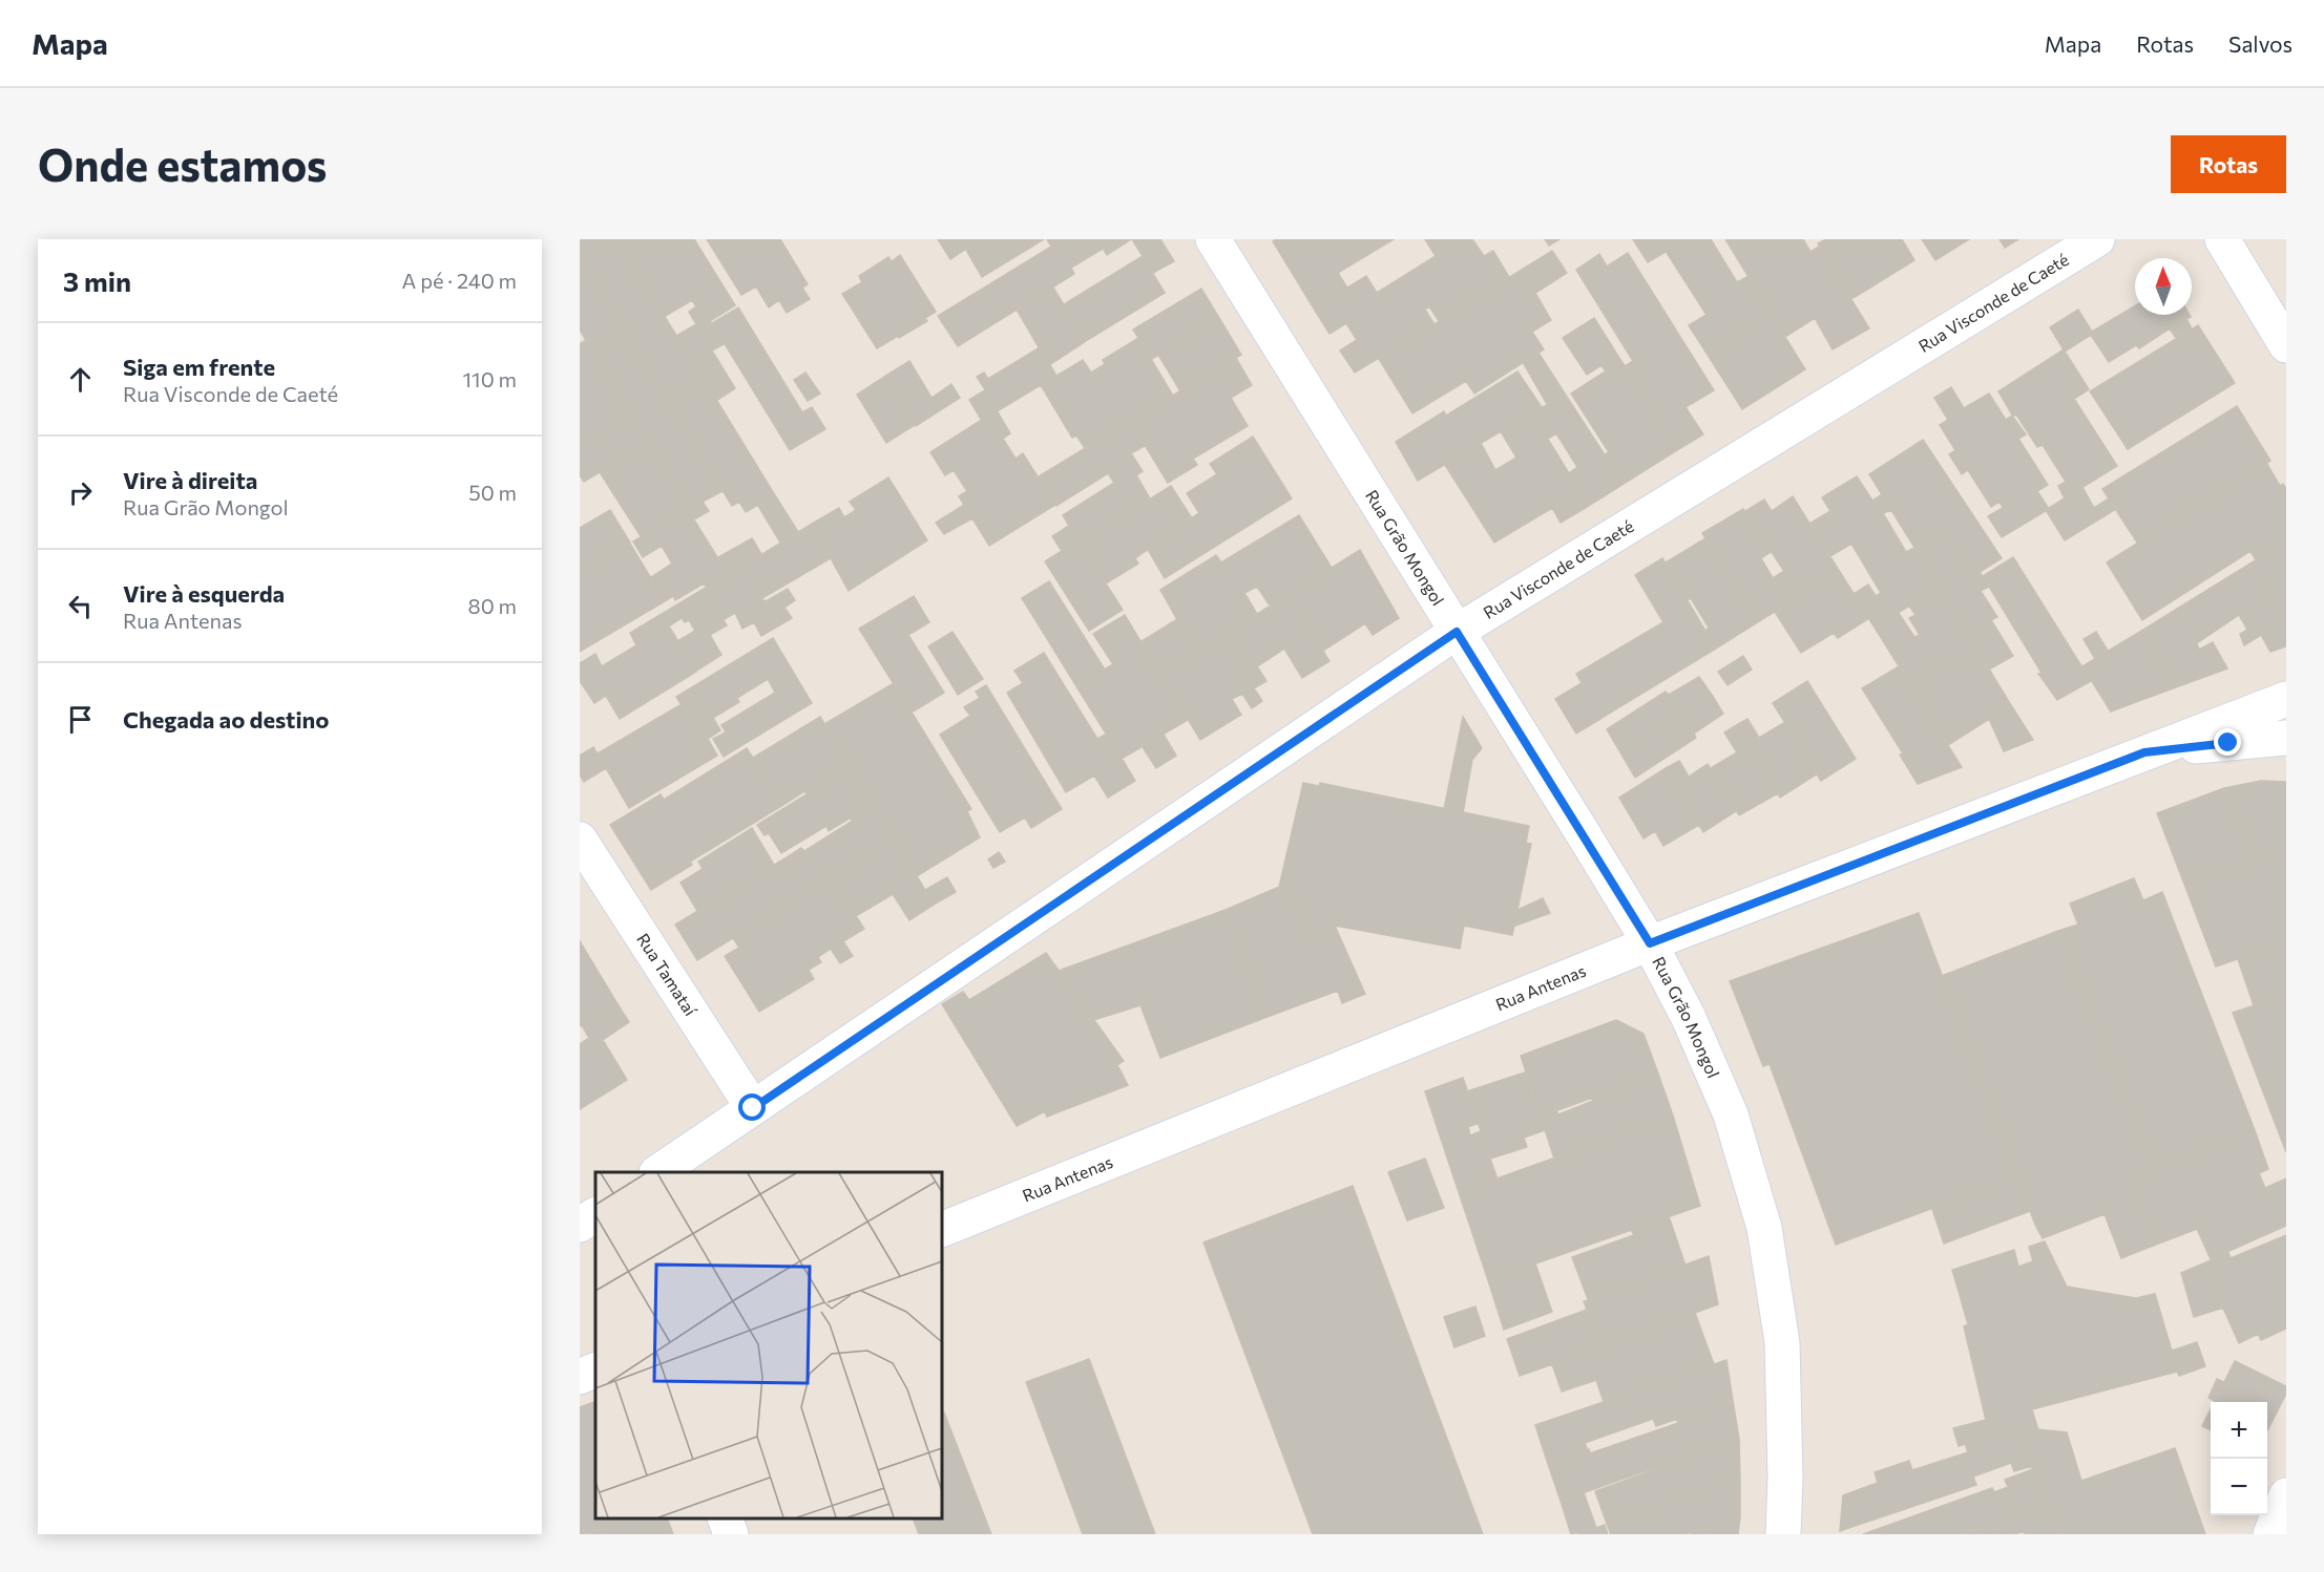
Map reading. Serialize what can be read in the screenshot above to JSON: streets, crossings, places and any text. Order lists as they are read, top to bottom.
{
  "streets": {
    "street": [
      "Rua Visconde de Caeté",
      "Rua Grão Mongol",
      "Rua Tamataí",
      "Rua Antenas"
    ]
  },
  "crossings": [
    ["Rua Visconde de Caeté", "Rua Grão Mongol"],
    ["Rua Visconde de Caeté", "Rua Tamataí"],
    ["Rua Grão Mongol", "Rua Antenas"]
  ],
  "north": "top",
  "page": {
    "header": "Mapa",
    "nav": ["Mapa", "Rotas", "Salvos"],
    "buttons": "Rotas",
    "title": "Onde estamos",
    "heading": ["3 min", "A pé · 240 m"],
    "list": [
      ["Siga em frente", "Rua Visconde de Caeté", "110 m"],
      ["Vire à direita", "Rua Grão Mongol", "50 m"],
      ["Vire à esquerda", "Rua Antenas", "80 m"],
      "Chegada ao destino"
    ],
    "map_buttons": ["+", "−"]
  }
}
